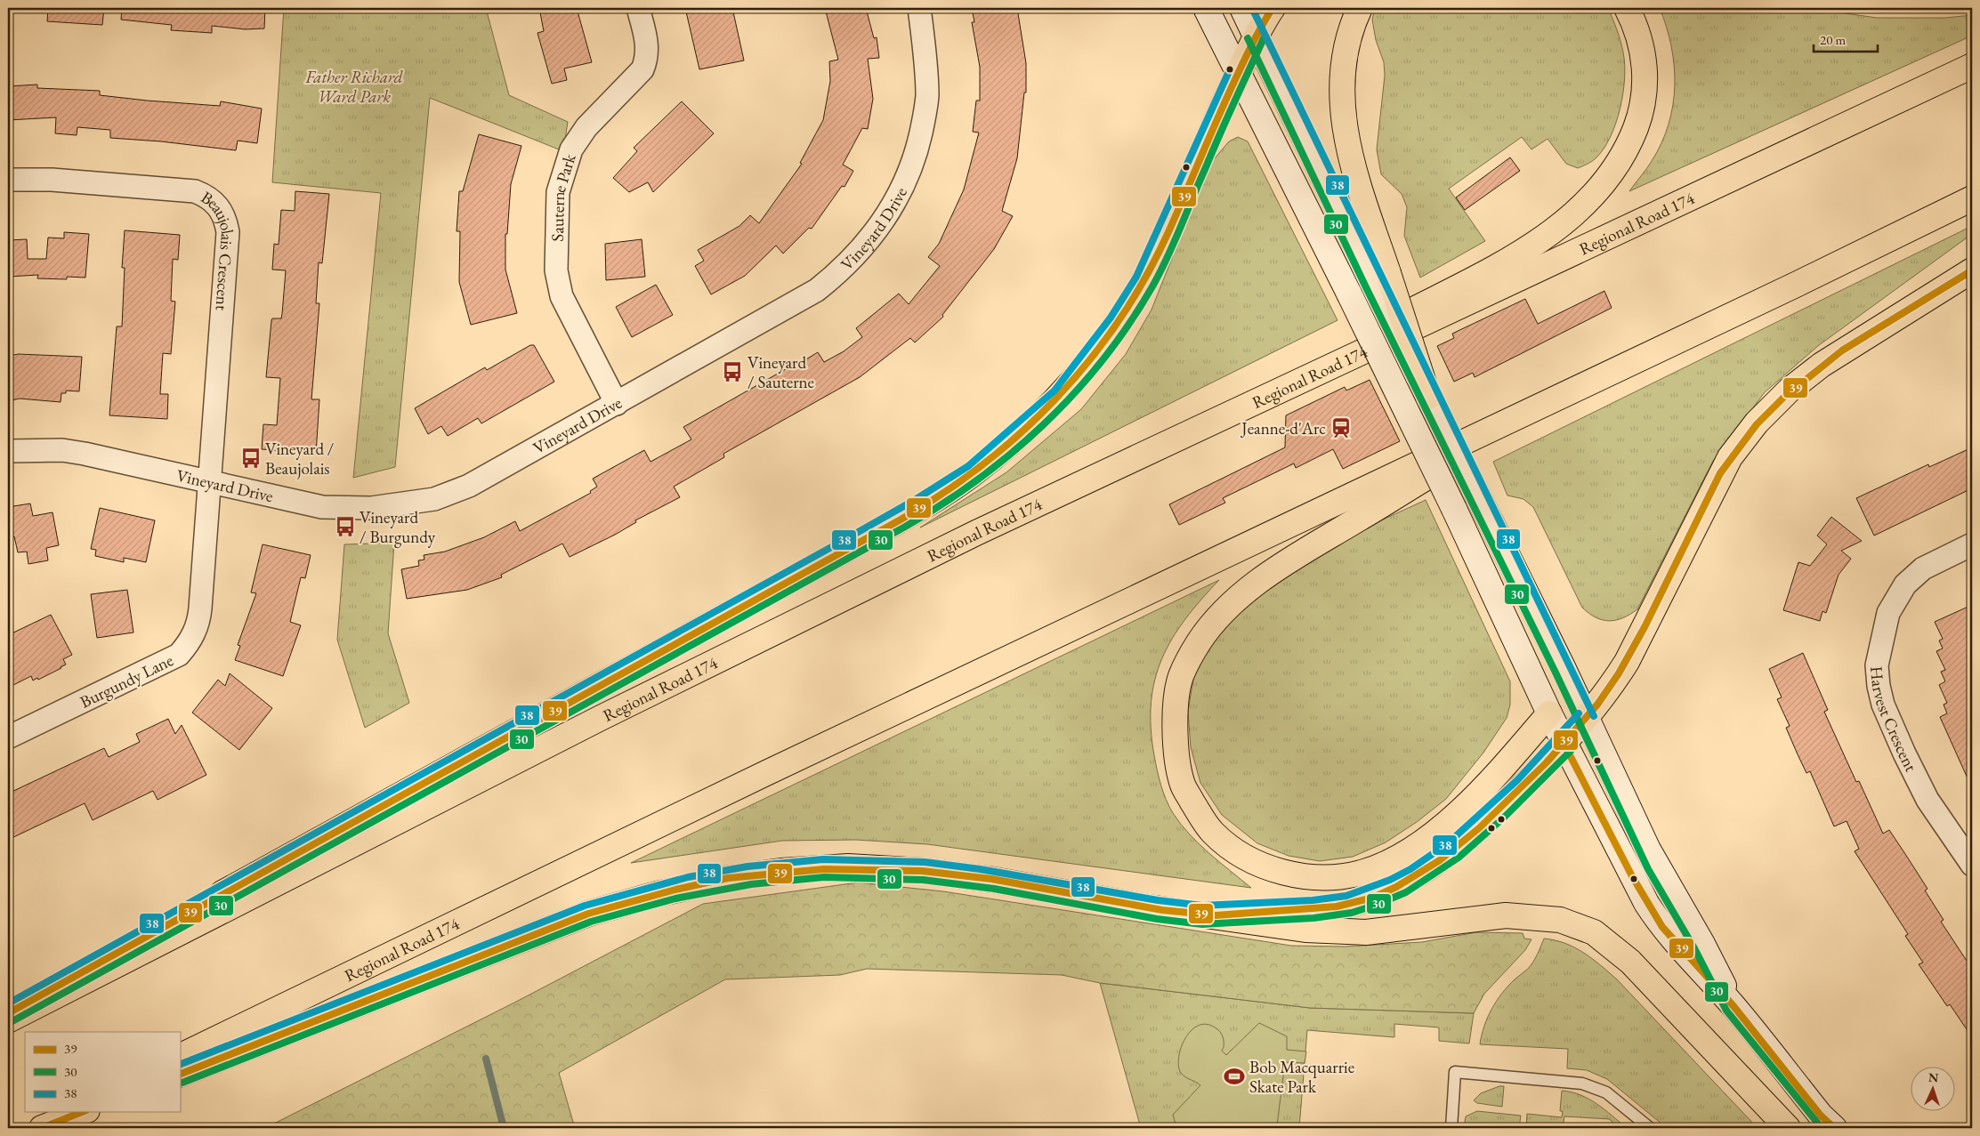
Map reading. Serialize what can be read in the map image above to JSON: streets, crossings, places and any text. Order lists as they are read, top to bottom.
{
  "streets": {
    "highway": ["Regional Road 174"],
    "street": [
      "Sauterne Park",
      "Vineyard Drive",
      "Beaujolais Crescent",
      "Burgundy Lane",
      "Harvest Crescent"
    ]
  },
  "crossings": [
    ["Sauterne Park", "Vineyard Drive"],
    ["Vineyard Drive", "Beaujolais Crescent"],
    ["Vineyard Drive", "Burgundy Lane"],
    ["Beaujolais Crescent", "Burgundy Lane"]
  ],
  "parks": ["Father Richard Ward Park"],
  "places": {
    "bus stop": ["Vineyard / Sauterne", "Vineyard / Beaujolais", "Vineyard / Burgundy"],
    "station": ["Jeanne-d'Arc"],
    "sports": ["Bob Macquarrie Skate Park"]
  },
  "lines": ["transit line 39", "transit line 38", "transit line 30"],
  "legend": ["39", "30", "38"],
  "scale_bar": "20 m",
  "north": "top"
}
